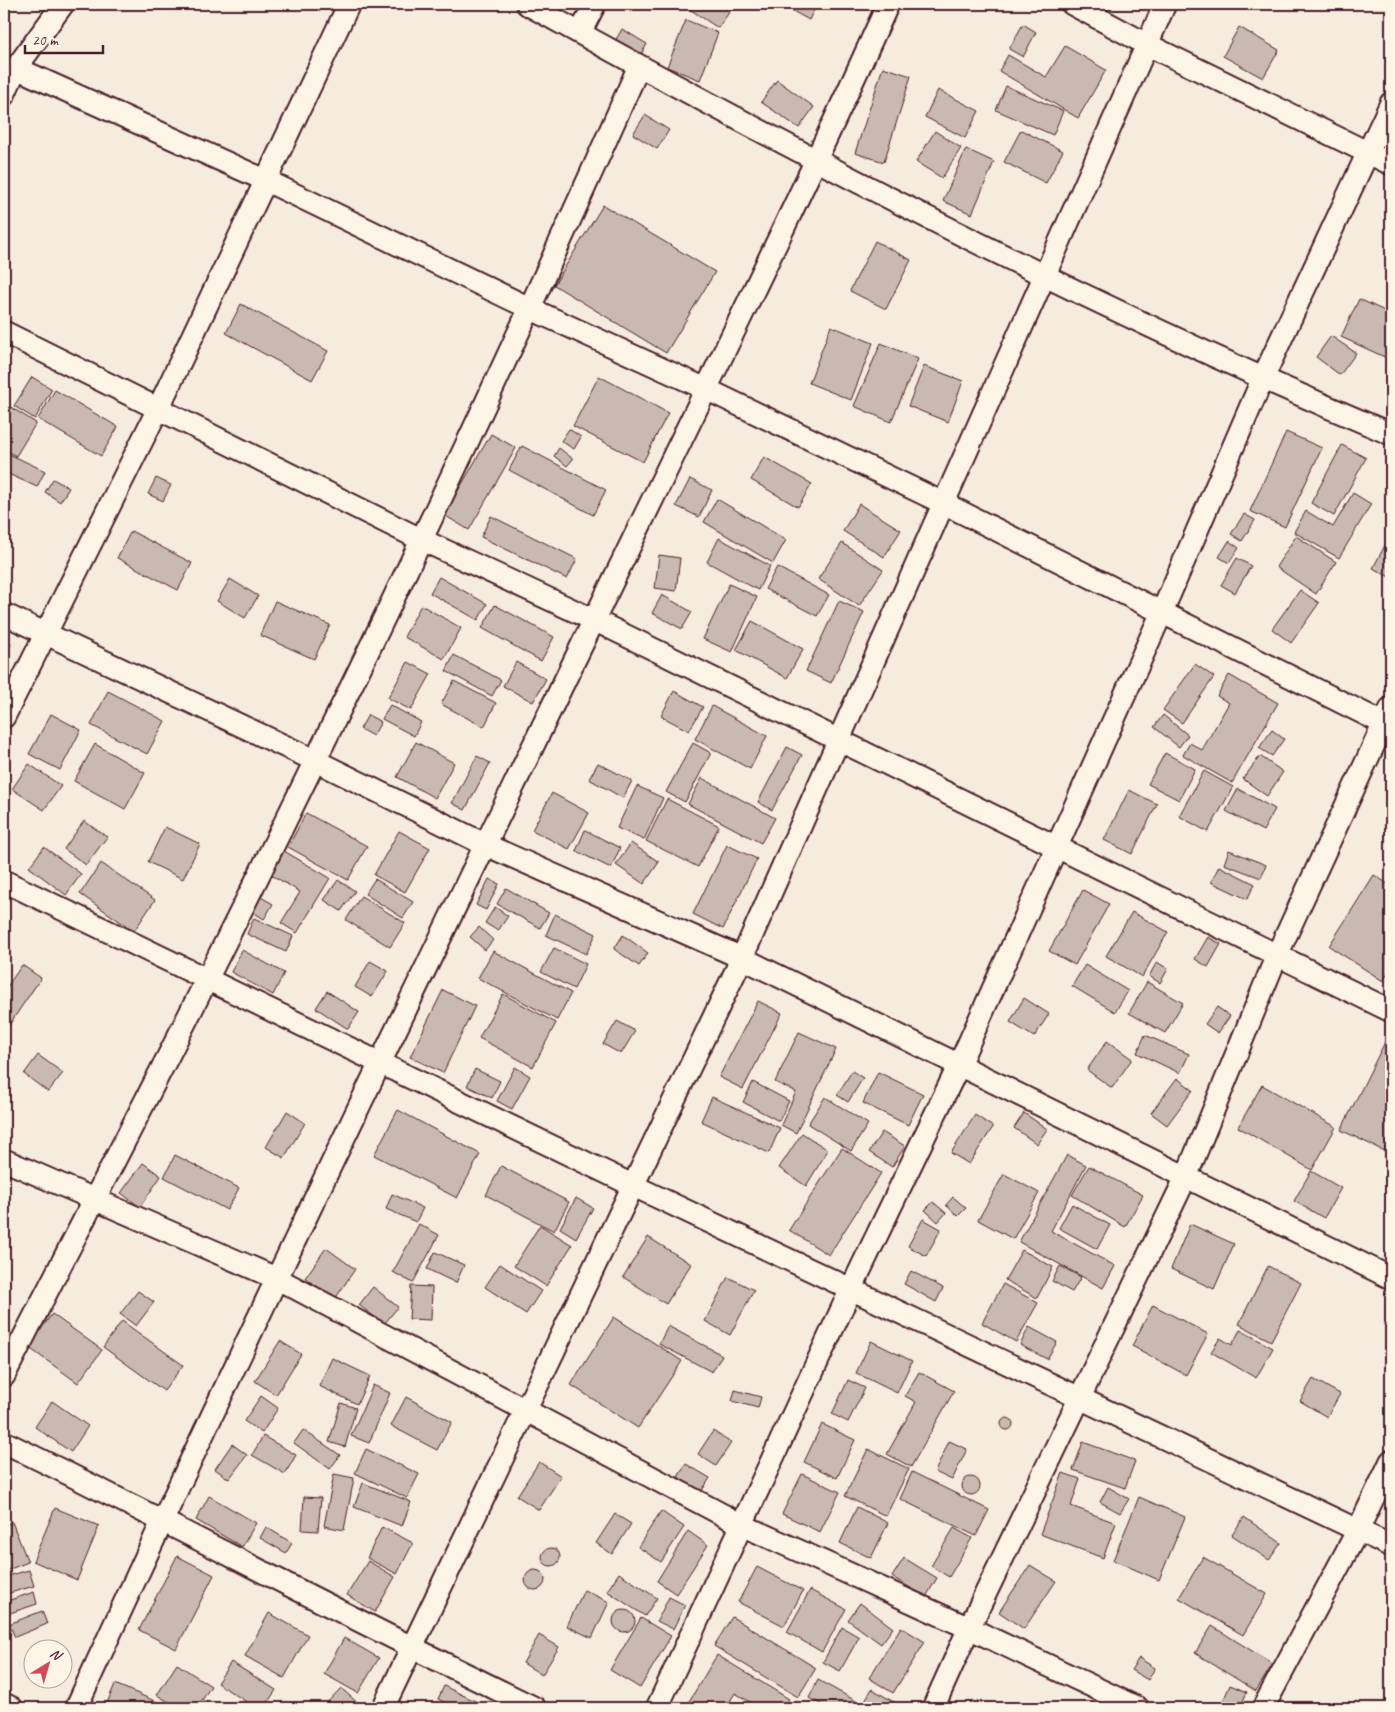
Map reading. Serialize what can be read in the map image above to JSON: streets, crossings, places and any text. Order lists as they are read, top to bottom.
{
  "scale_bar": "20 m",
  "north": "top right"
}
